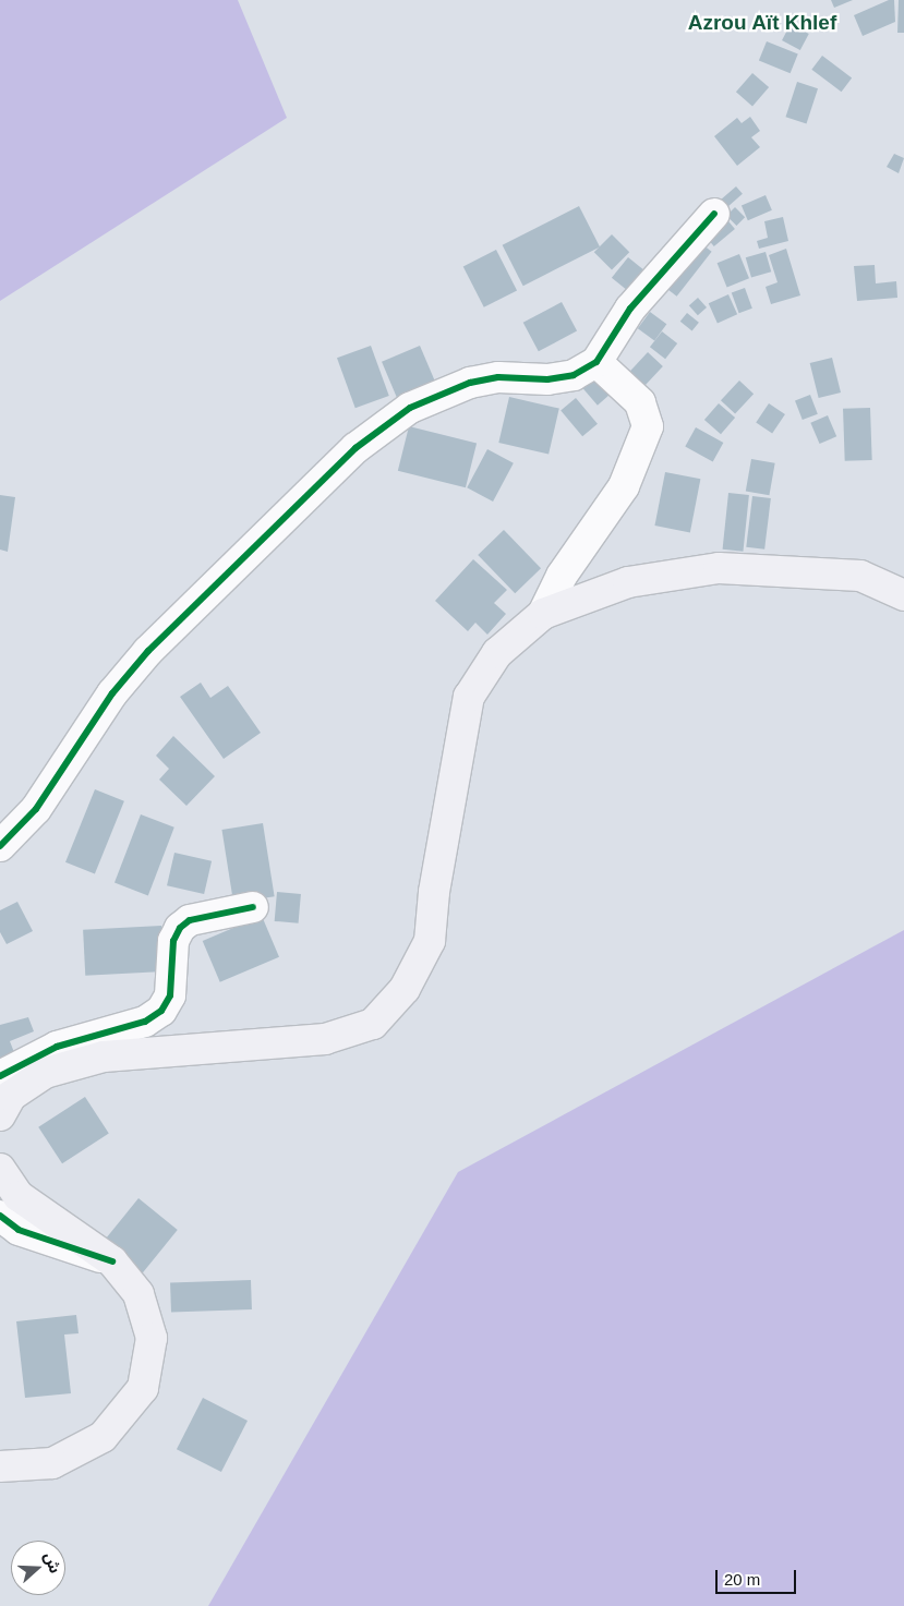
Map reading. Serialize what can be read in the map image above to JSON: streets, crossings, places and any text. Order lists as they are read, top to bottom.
{
  "districts": ["Azrou Aït Khlef"],
  "scale_bar": "20 m",
  "north": "right"
}
